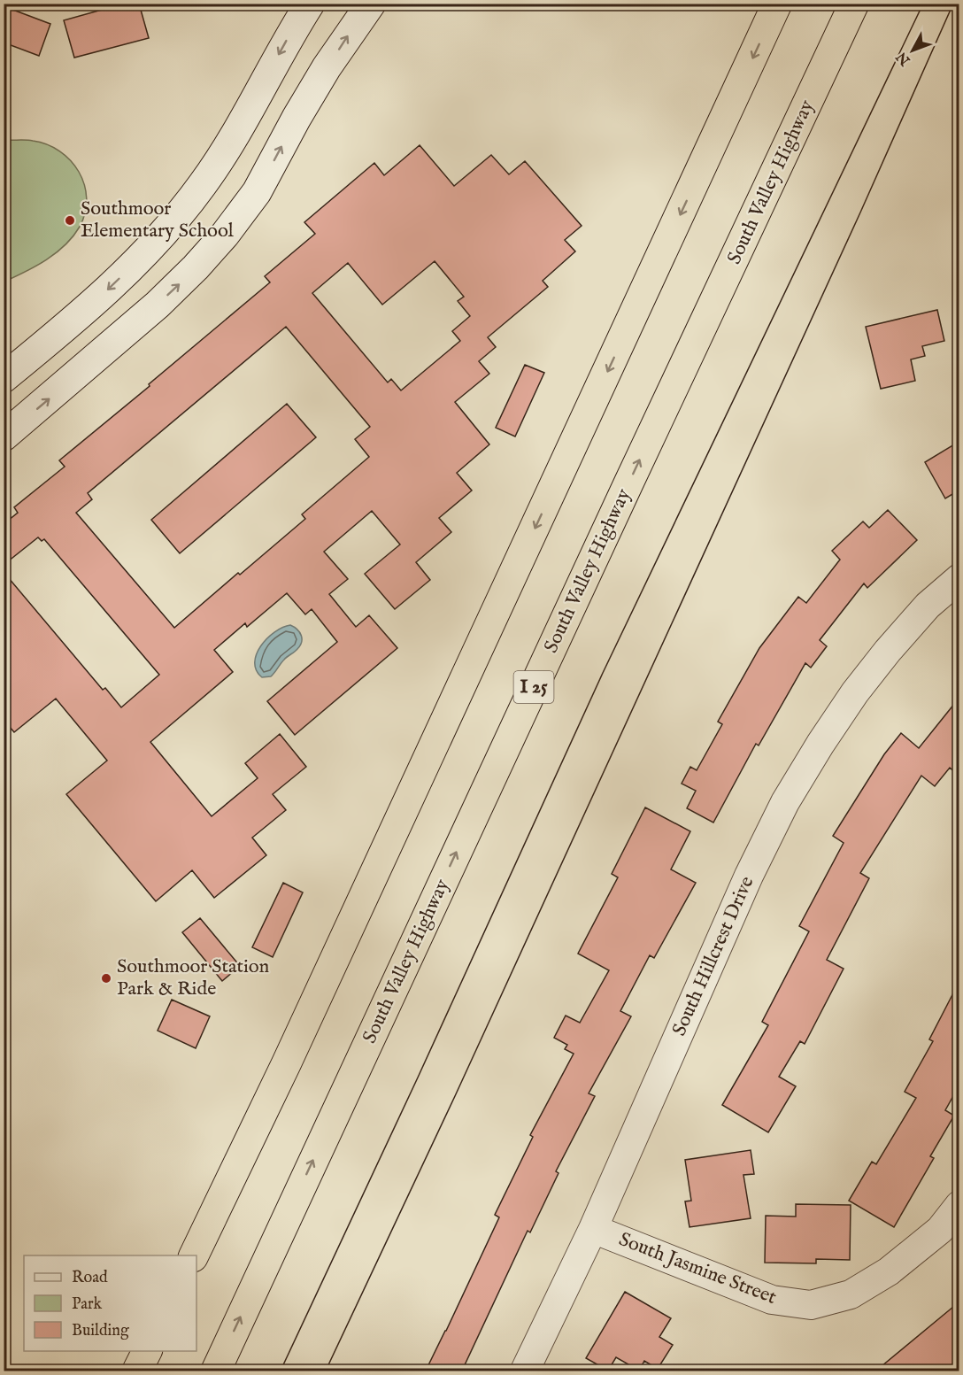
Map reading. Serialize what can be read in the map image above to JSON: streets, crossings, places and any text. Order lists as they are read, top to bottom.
{
  "streets": {
    "highway": ["South Valley Highway", "I 25"],
    "street": ["South Hillcrest Drive", "South Jasmine Street"]
  },
  "crossings": [
    ["South Hillcrest Drive", "South Jasmine Street"]
  ],
  "places": ["Southmoor Elementary School", "Southmoor Station Park & Ride"],
  "legend": ["Road", "Park", "Building"],
  "north": "bottom left"
}
